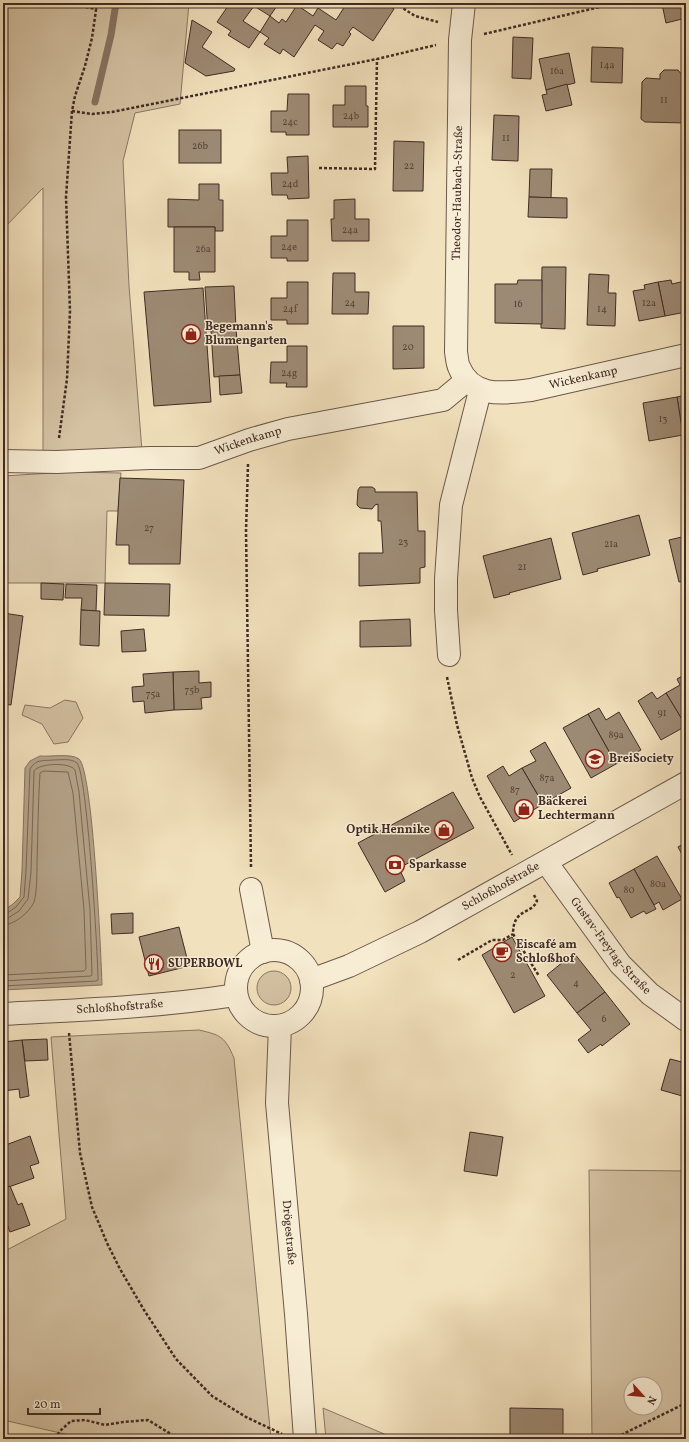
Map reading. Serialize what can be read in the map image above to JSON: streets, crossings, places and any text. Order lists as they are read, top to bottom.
{
  "streets": {
    "street": [
      "Theodor-Haubach-Straße",
      "Wickenkamp",
      "Schloßhofstraße",
      "Gustav-Freytag-Straße",
      "Drögestraße"
    ]
  },
  "crossings": [
    ["Theodor-Haubach-Straße", "Wickenkamp"],
    ["Schloßhofstraße", "Gustav-Freytag-Straße"],
    ["Schloßhofstraße", "Drögestraße"]
  ],
  "places": {
    "shop": ["Begemann's Blumengarten", "Bäckerei Lechtermann", "Optik Hennike"],
    "school or university": ["BreiSociety"],
    "bank": ["Sparkasse"],
    "cafe": ["Eiscafé am Schloßhof"],
    "restaurant": ["SUPERBOWL"]
  },
  "house_numbers": [
    "14a",
    "16a",
    "11",
    "24b",
    "24c",
    "11",
    "26b",
    "22",
    "24d",
    "24a",
    "24e",
    "26a",
    "24",
    "12a",
    "16",
    "24f",
    "14",
    "20",
    "24g",
    "13",
    "27",
    "23",
    "21a",
    "21",
    "75b",
    "75a",
    "91",
    "89a",
    "87a",
    "87",
    "80a",
    "80",
    "2",
    "4",
    "6"
  ],
  "scale_bar": "20 m",
  "north": "bottom right"
}
